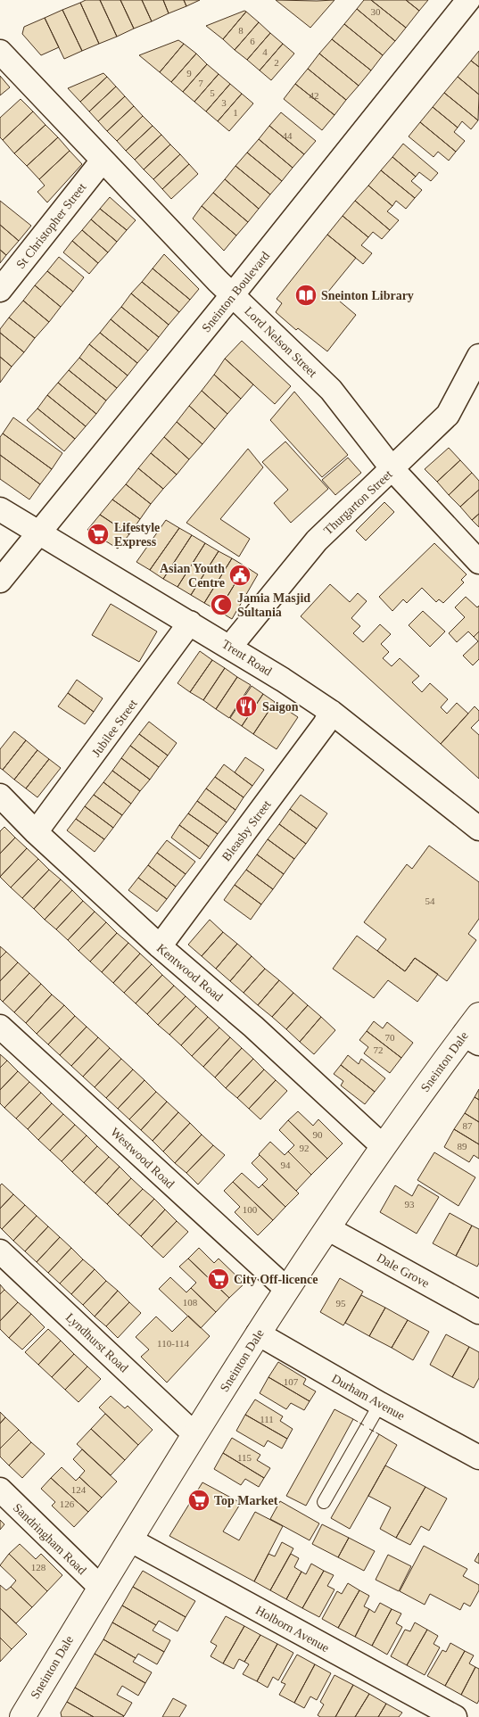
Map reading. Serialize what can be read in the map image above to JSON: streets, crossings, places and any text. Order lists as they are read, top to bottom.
{
  "streets": {
    "street": [
      "St Christopher Street",
      "Sneinton Boulevard",
      "Lord Nelson Street",
      "Thurgarton Street",
      "Trent Road",
      "Jubilee Street",
      "Bleasby Street",
      "Kentwood Road",
      "Sneinton Dale",
      "Westwood Road",
      "Dale Grove",
      "Lyndhurst Road",
      "Durham Avenue",
      "Sandringham Road",
      "Holborn Avenue"
    ]
  },
  "crossings": [
    ["St Christopher Street", "Lord Nelson Street"],
    ["Sneinton Boulevard", "Lord Nelson Street"],
    ["Sneinton Boulevard", "Trent Road"],
    ["Lord Nelson Street", "Thurgarton Street"],
    ["Thurgarton Street", "Trent Road"],
    ["Trent Road", "Jubilee Street"],
    ["Trent Road", "Bleasby Street"],
    ["Jubilee Street", "Kentwood Road"],
    ["Bleasby Street", "Kentwood Road"],
    ["Kentwood Road", "Sneinton Dale"],
    ["Sneinton Dale", "Westwood Road"],
    ["Sneinton Dale", "Dale Grove"],
    ["Sneinton Dale", "Lyndhurst Road"],
    ["Sneinton Dale", "Durham Avenue"],
    ["Sneinton Dale", "Sandringham Road"],
    ["Sneinton Dale", "Holborn Avenue"]
  ],
  "places": {
    "library": ["Sneinton Library"],
    "supermarket": ["Lifestyle Express", "City Off-licence", "Top Market"],
    "public building": ["Asian Youth Centre"],
    "mosque": ["Jamia Masjid Sultania"],
    "restaurant": ["Saigon"]
  },
  "house_numbers": [
    "30",
    "8",
    "6",
    "4",
    "2",
    "9",
    "7",
    "5",
    "42",
    "3",
    "1",
    "44",
    "54",
    "70",
    "72",
    "87",
    "90",
    "89",
    "92",
    "94",
    "93",
    "100",
    "108",
    "95",
    "110-114",
    "107",
    "111",
    "115",
    "124",
    "126",
    "128"
  ]
}
